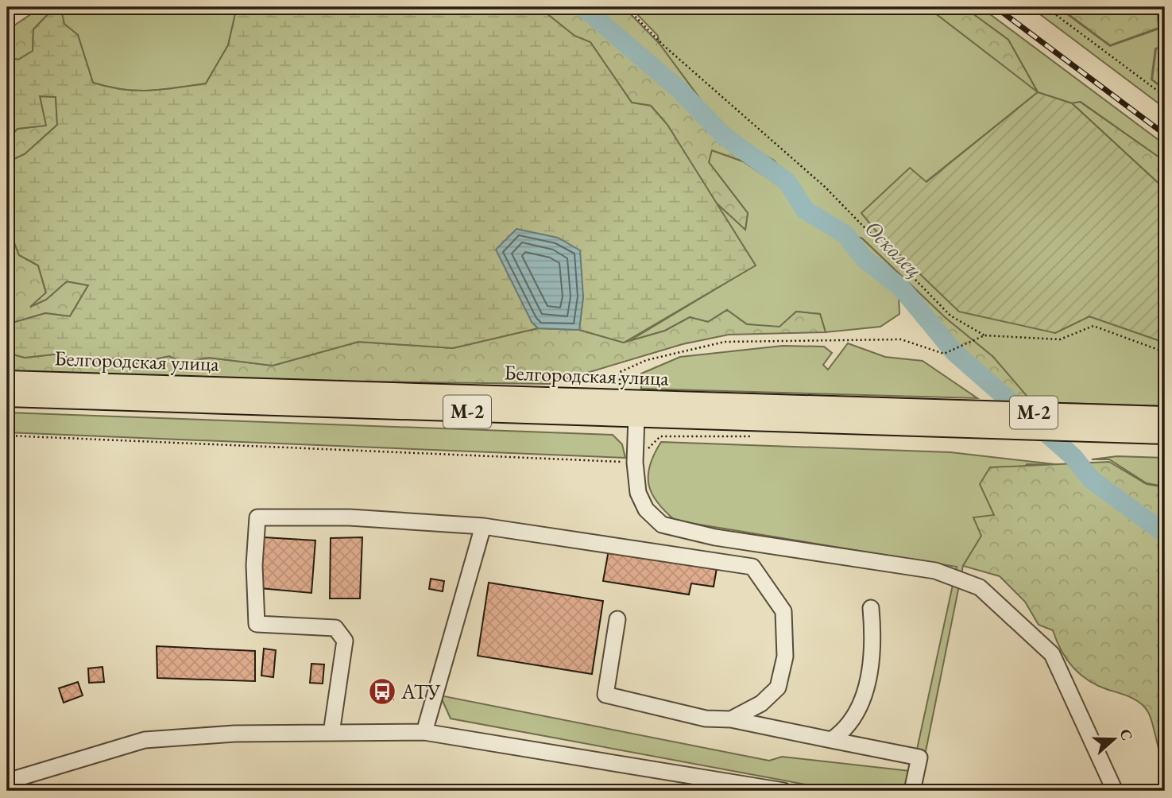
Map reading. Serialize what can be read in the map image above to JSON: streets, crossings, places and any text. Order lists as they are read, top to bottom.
{
  "streets": {
    "main road": ["Белгородская улица", "М-2"]
  },
  "crossings": [
    ["Белгородская улица", "М-2"]
  ],
  "water": ["Осколец"],
  "places": {
    "bus stop": ["АТУ"]
  },
  "north": "right"
}
